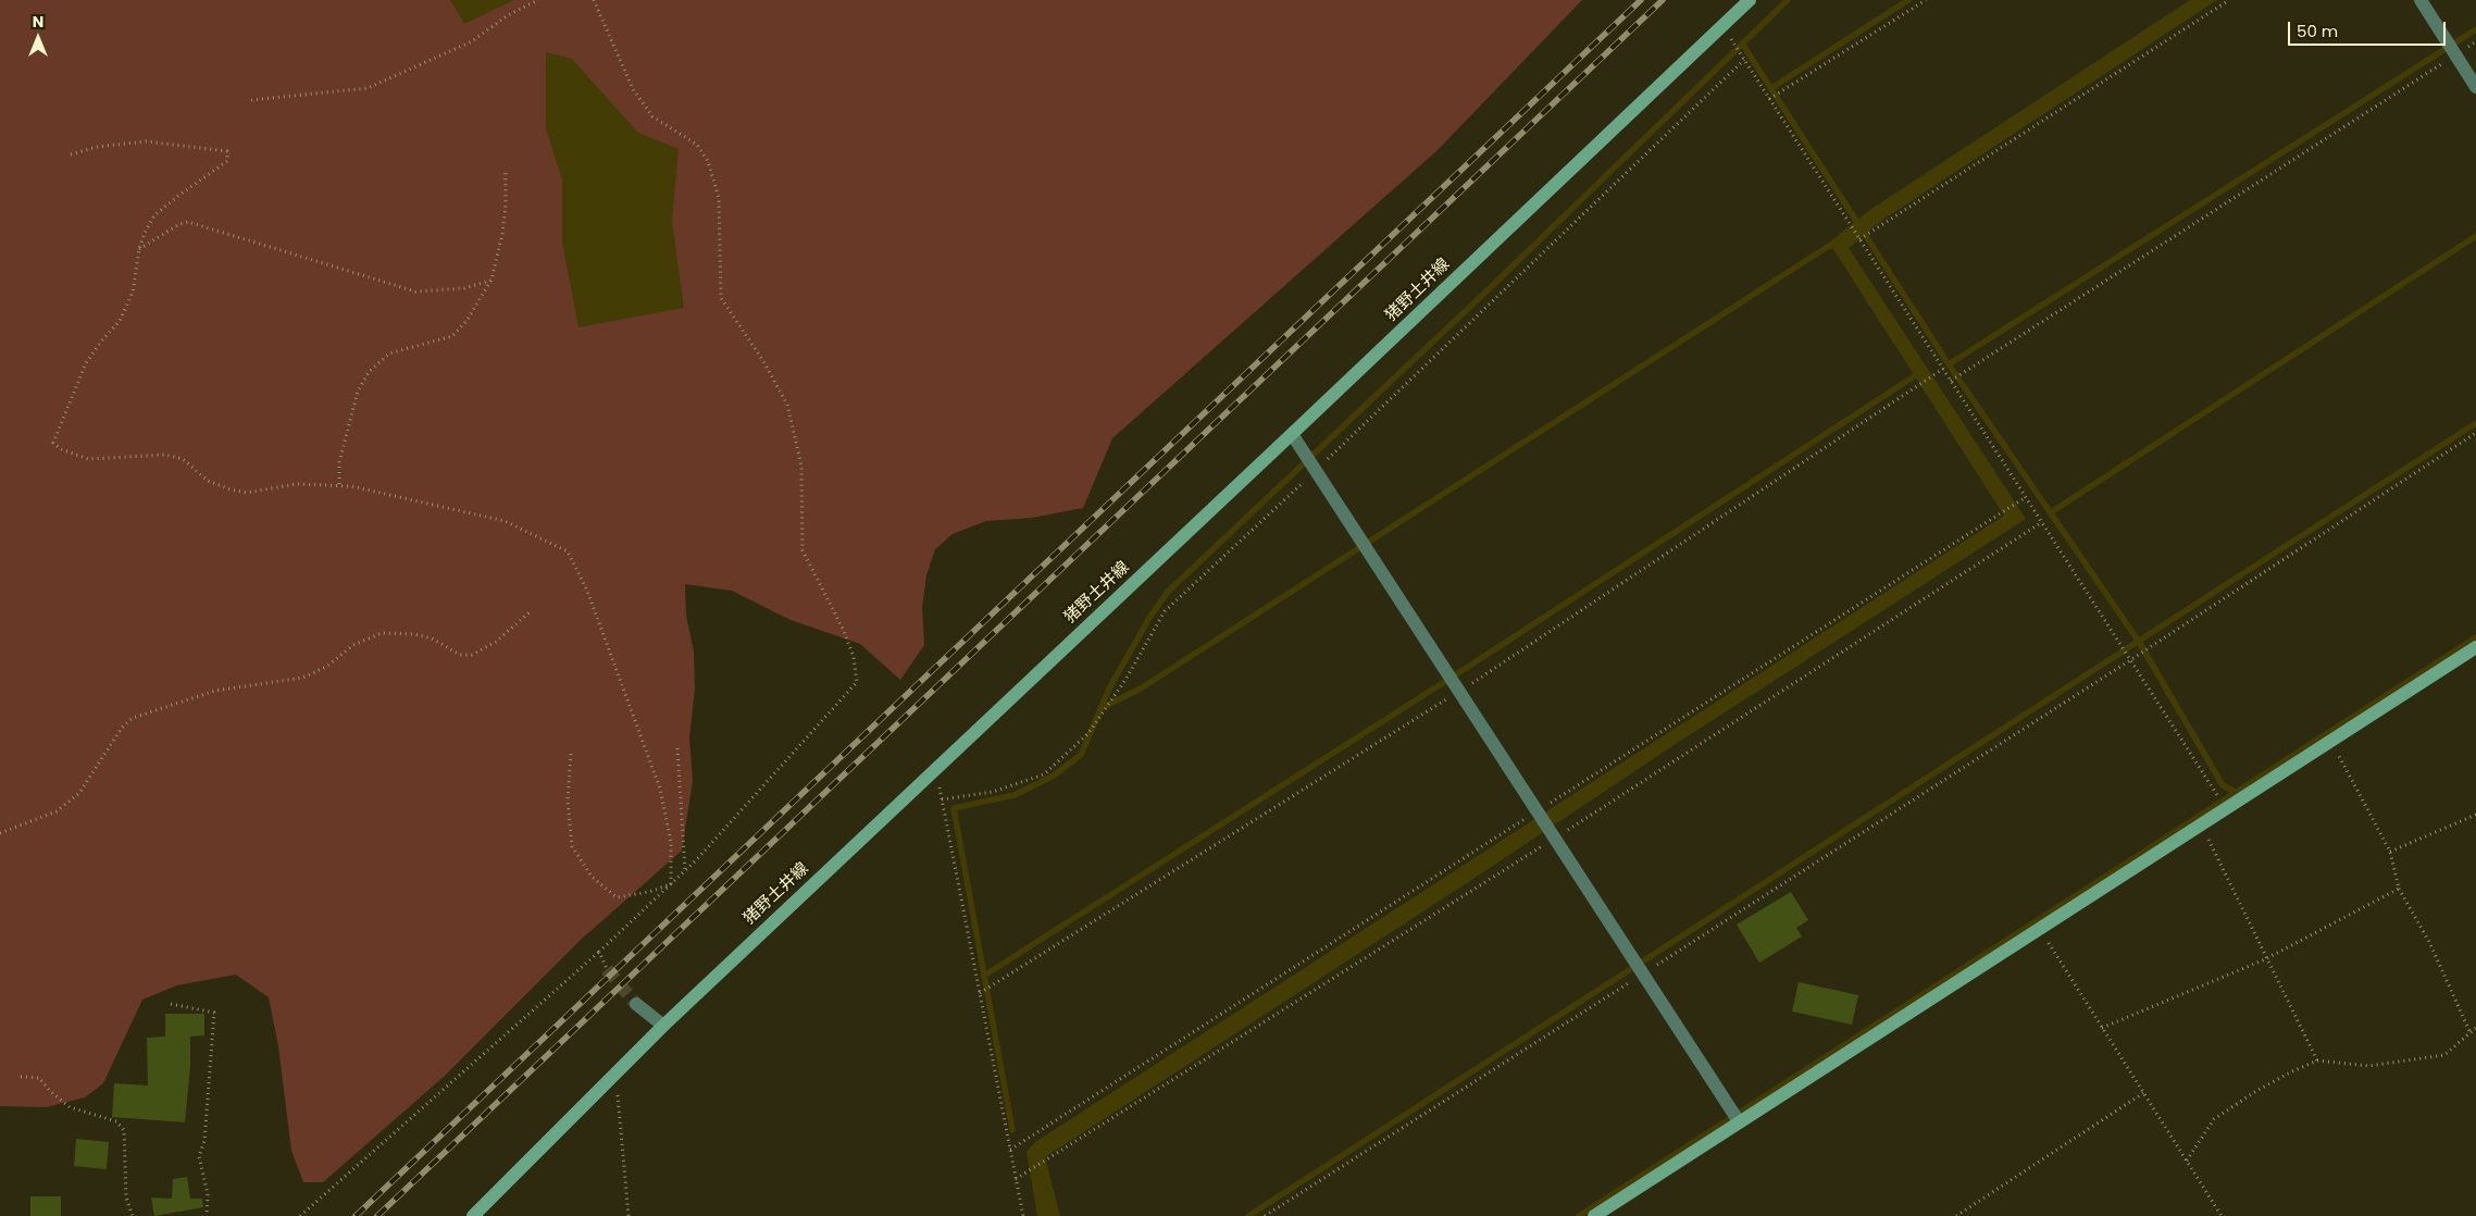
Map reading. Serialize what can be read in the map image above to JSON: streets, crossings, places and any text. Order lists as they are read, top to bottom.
{
  "streets": {
    "main road": ["猪野土井線"]
  },
  "scale_bar": "50 m",
  "north": "top"
}
